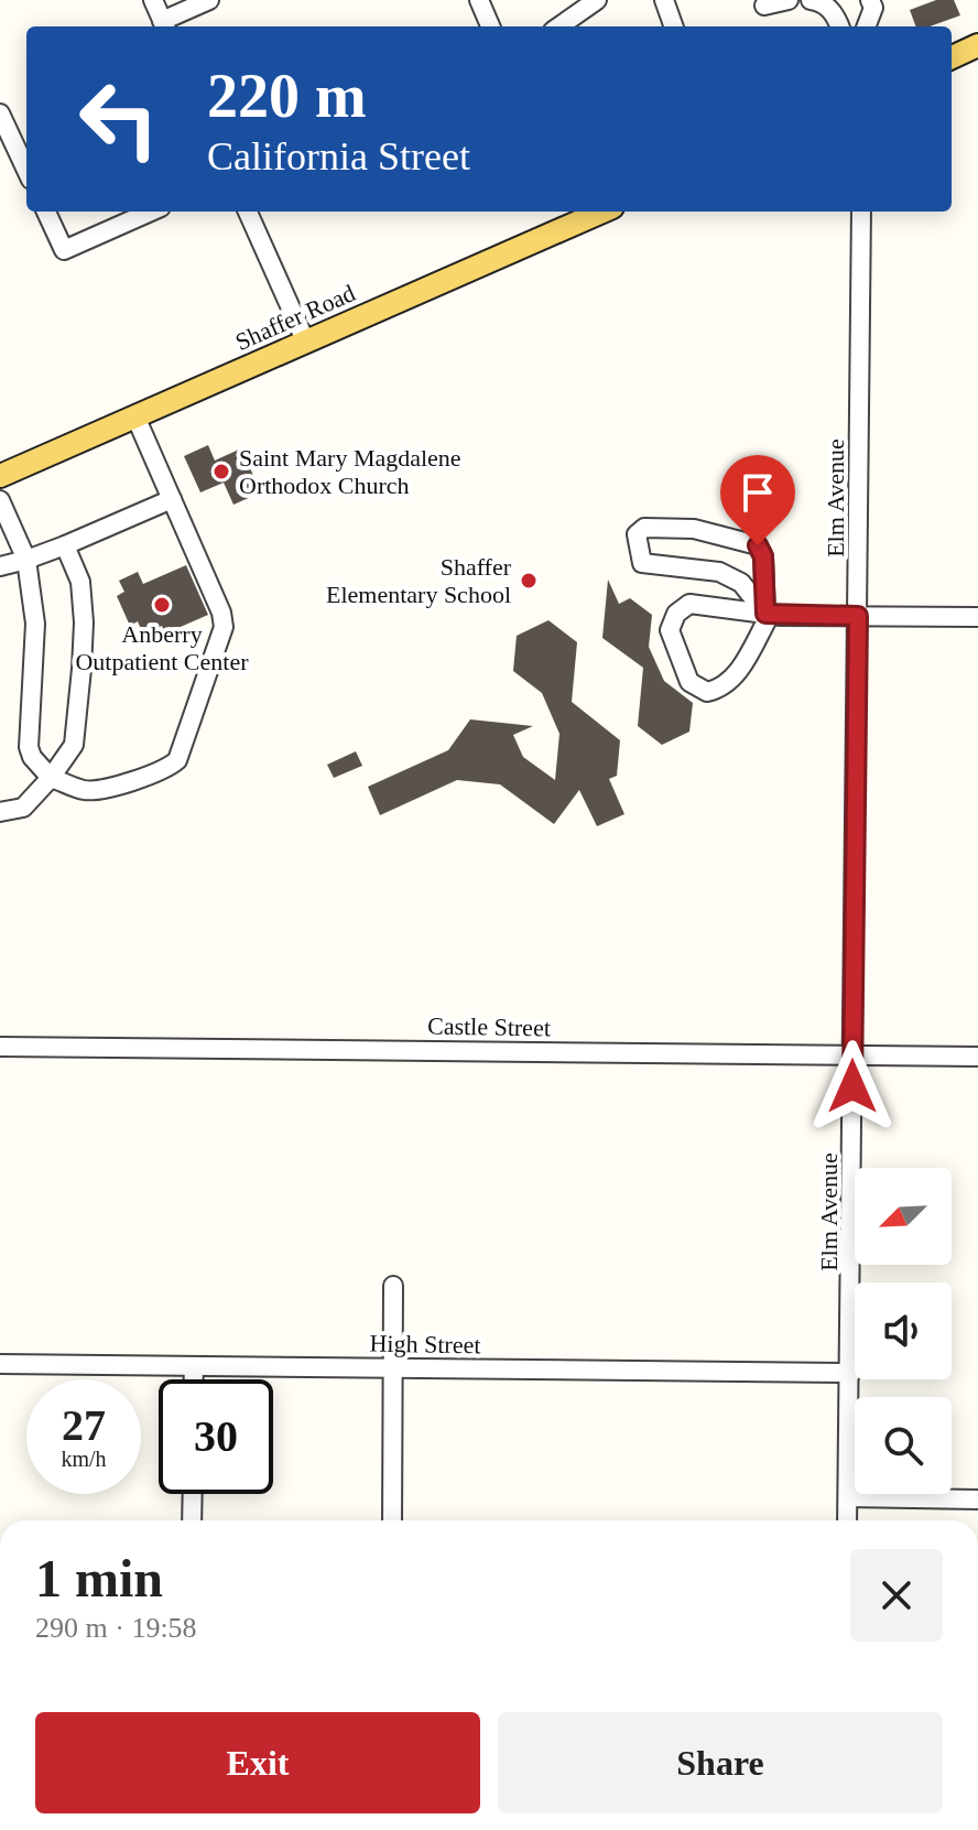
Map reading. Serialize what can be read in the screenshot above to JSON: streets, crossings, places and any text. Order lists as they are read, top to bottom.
{
  "streets": {
    "main road": ["Shaffer Road"],
    "street": ["Elm Avenue", "Castle Street", "High Street"]
  },
  "crossings": [
    ["Elm Avenue", "Castle Street"],
    ["Elm Avenue", "High Street"]
  ],
  "places": ["Saint Mary Magdalene Orthodox Church", "Shaffer Elementary School", "Anberry Outpatient Center"],
  "north": "bottom left",
  "page": {
    "turn": ["220 m", "California Street"],
    "speed": "27 km/h",
    "limit": "30",
    "heading": ["1 min", "290 m · 19:58"],
    "buttons": ["Exit", "Share"]
  }
}
